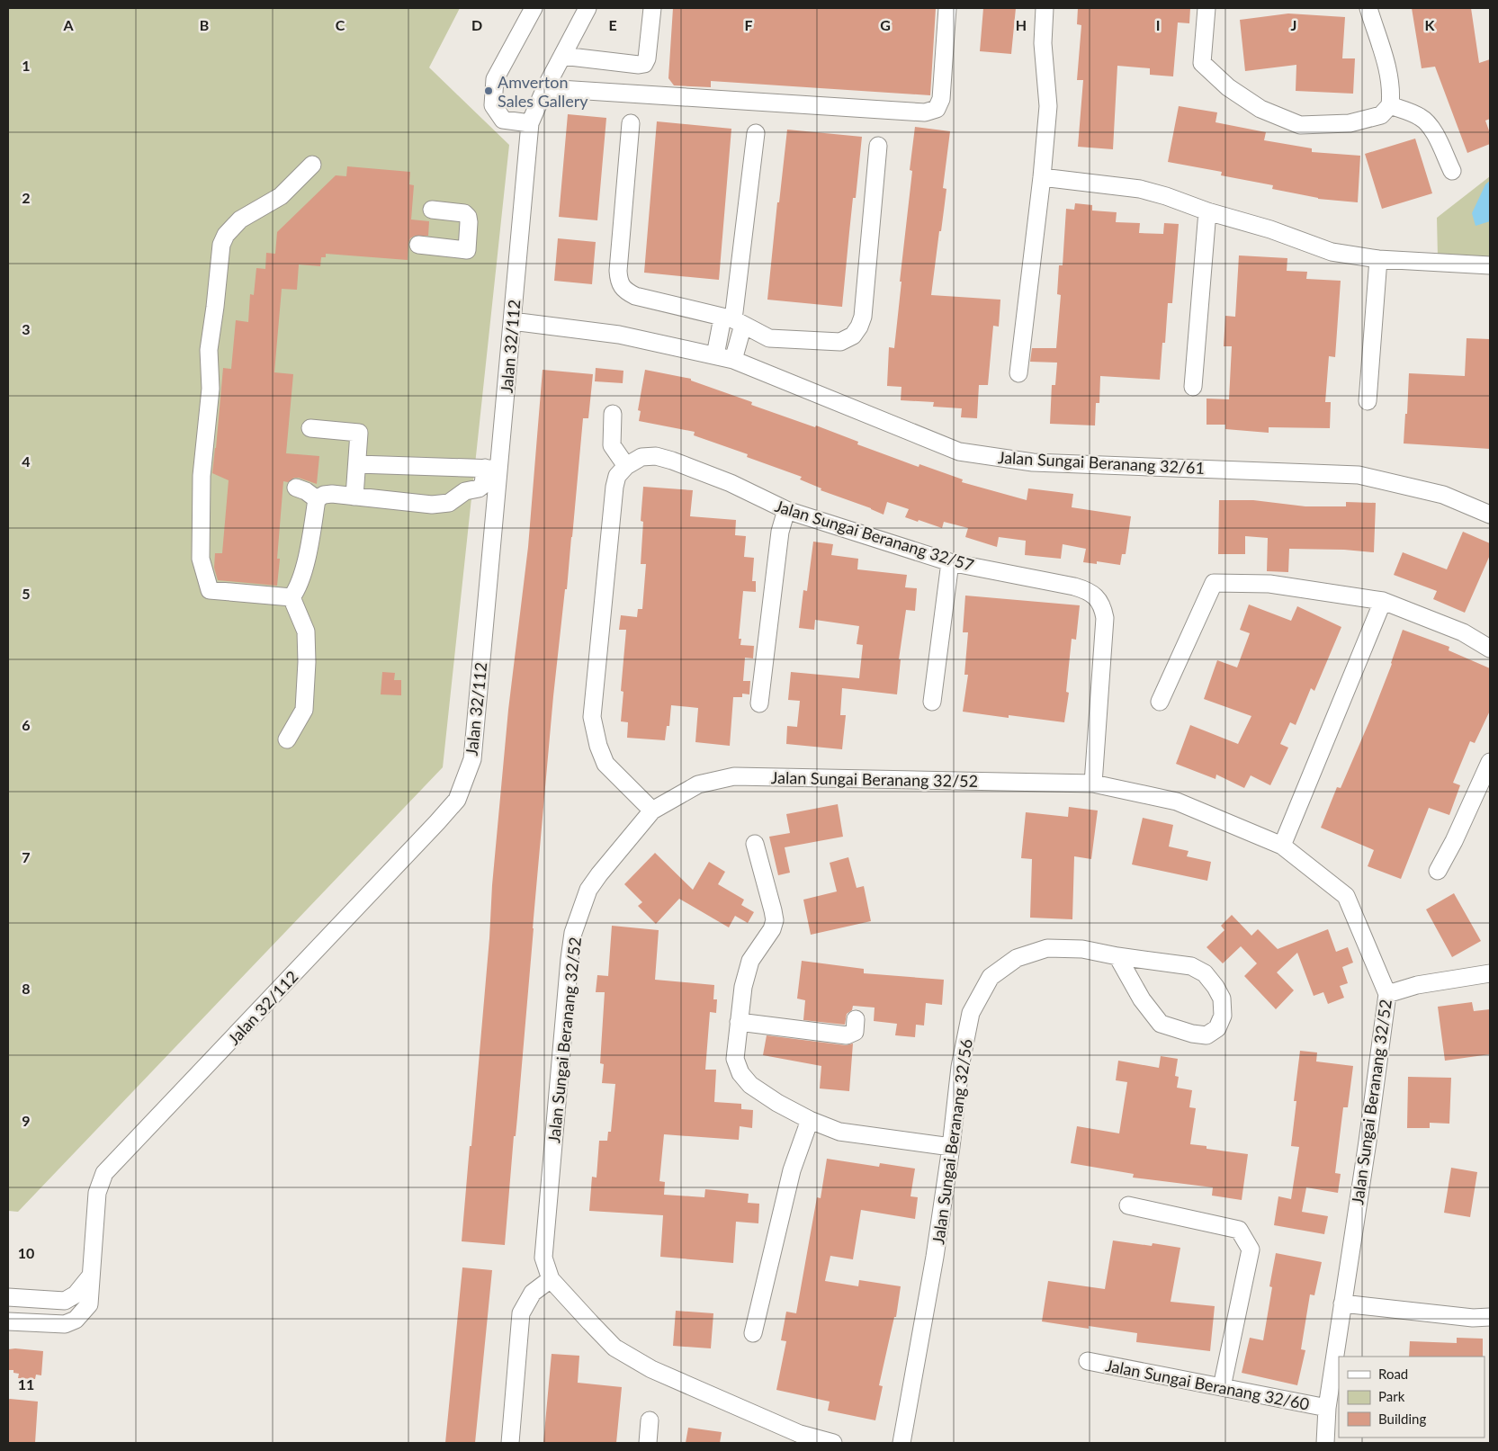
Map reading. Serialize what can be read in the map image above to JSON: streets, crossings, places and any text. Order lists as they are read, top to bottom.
{
  "streets": {
    "street": [
      "Jalan 32/112",
      "Jalan Sungai Beranang 32/61",
      "Jalan Sungai Beranang 32/57",
      "Jalan Sungai Beranang 32/52",
      "Jalan Sungai Beranang 32/56",
      "Jalan Sungai Beranang 32/60"
    ]
  },
  "crossings": [
    ["Jalan 32/112", "Jalan Sungai Beranang 32/61"],
    ["Jalan Sungai Beranang 32/57", "Jalan Sungai Beranang 32/52"],
    ["Jalan Sungai Beranang 32/52", "Jalan Sungai Beranang 32/60"]
  ],
  "places": ["Amverton Sales Gallery"],
  "legend": ["Road", "Park", "Building"],
  "grid": {
    "columns": [
      "A",
      "B",
      "C",
      "D",
      "E",
      "F",
      "G",
      "H",
      "I",
      "J",
      "K"
    ],
    "rows": [
      "1",
      "2",
      "3",
      "4",
      "5",
      "6",
      "7",
      "8",
      "9",
      "10",
      "11"
    ]
  }
}
